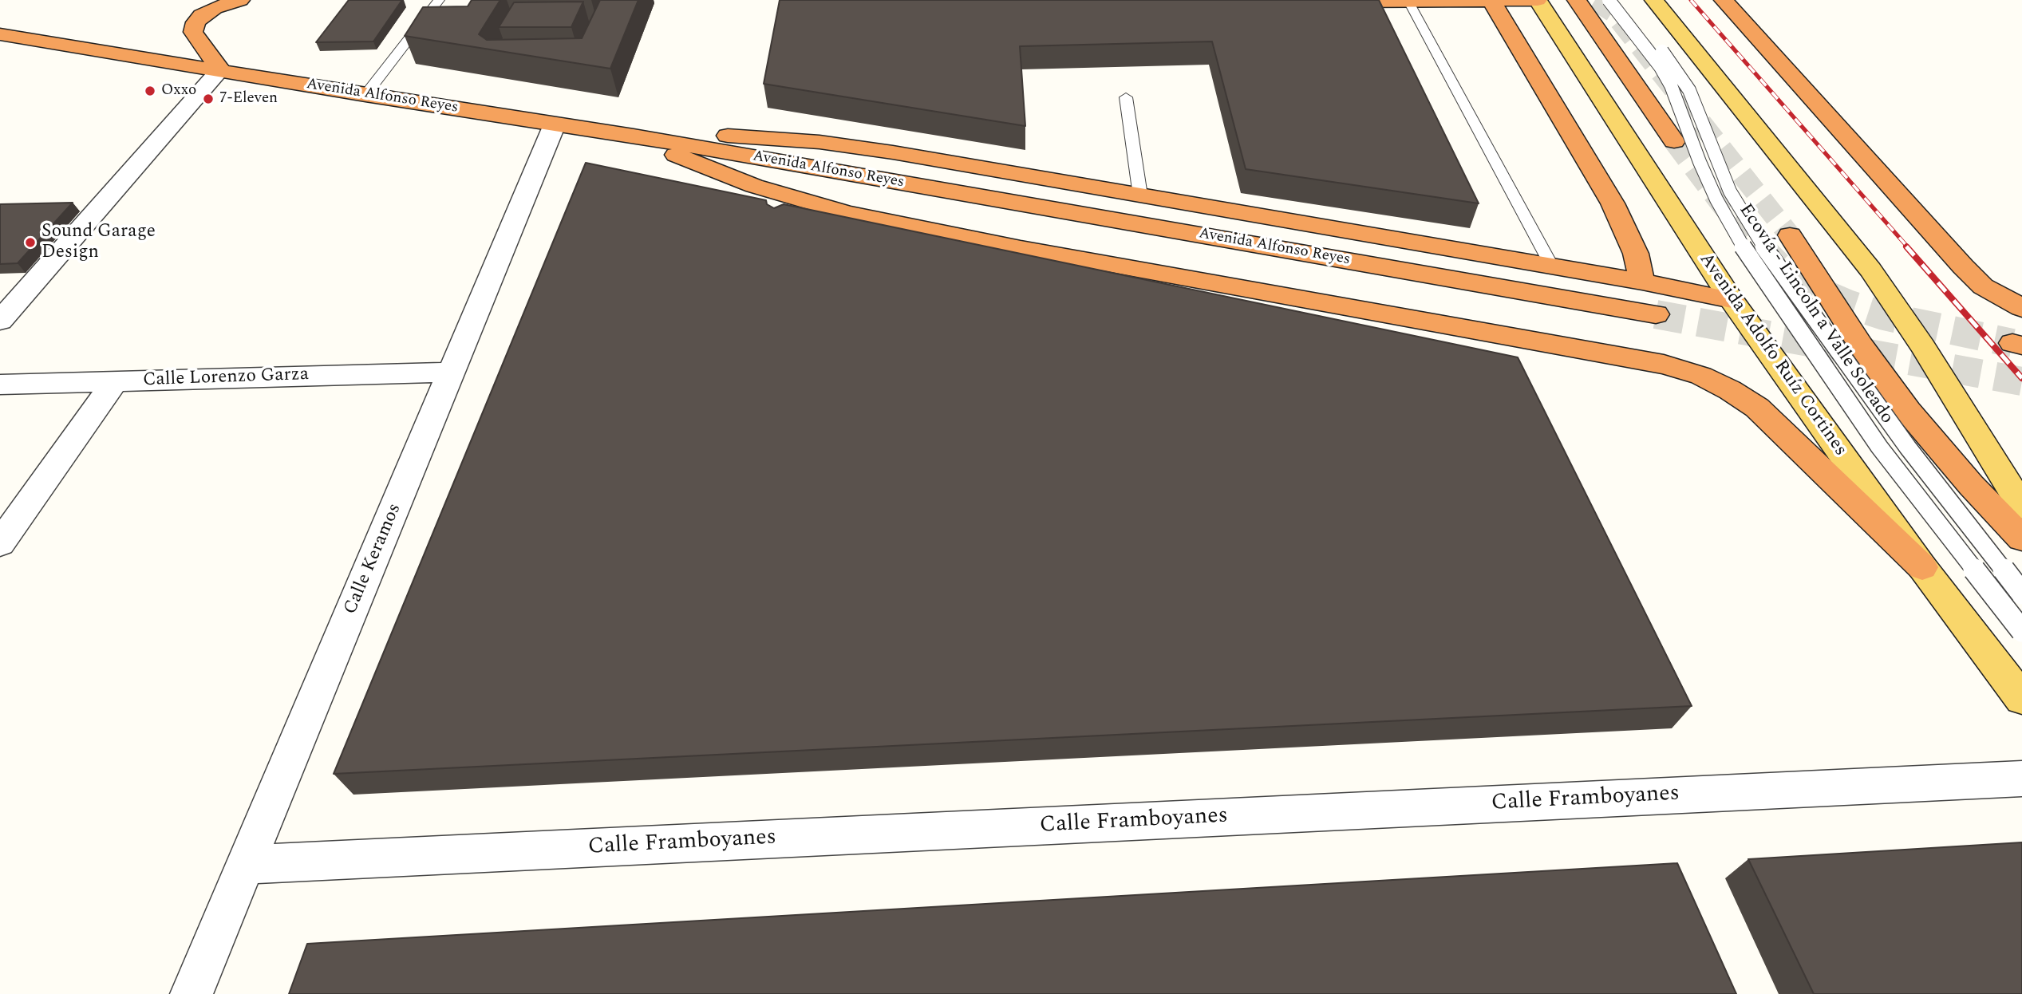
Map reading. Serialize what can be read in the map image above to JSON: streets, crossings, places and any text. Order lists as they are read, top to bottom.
{
  "streets": {
    "highway": ["Avenida Alfonso Reyes"],
    "main road": ["Avenida Adolfo Ruíz Cortines"],
    "street": ["Calle Lorenzo Garza", "Calle Keramos", "Calle Framboyanes"],
    "lane": ["Ecovía - Lincoln a Valle Soleado"]
  },
  "crossings": [
    ["Avenida Alfonso Reyes", "Calle Keramos"],
    ["Calle Lorenzo Garza", "Calle Keramos"],
    ["Calle Keramos", "Calle Framboyanes"]
  ],
  "places": ["Oxxo", "7-Eleven", "Sound Garage Design"]
}
